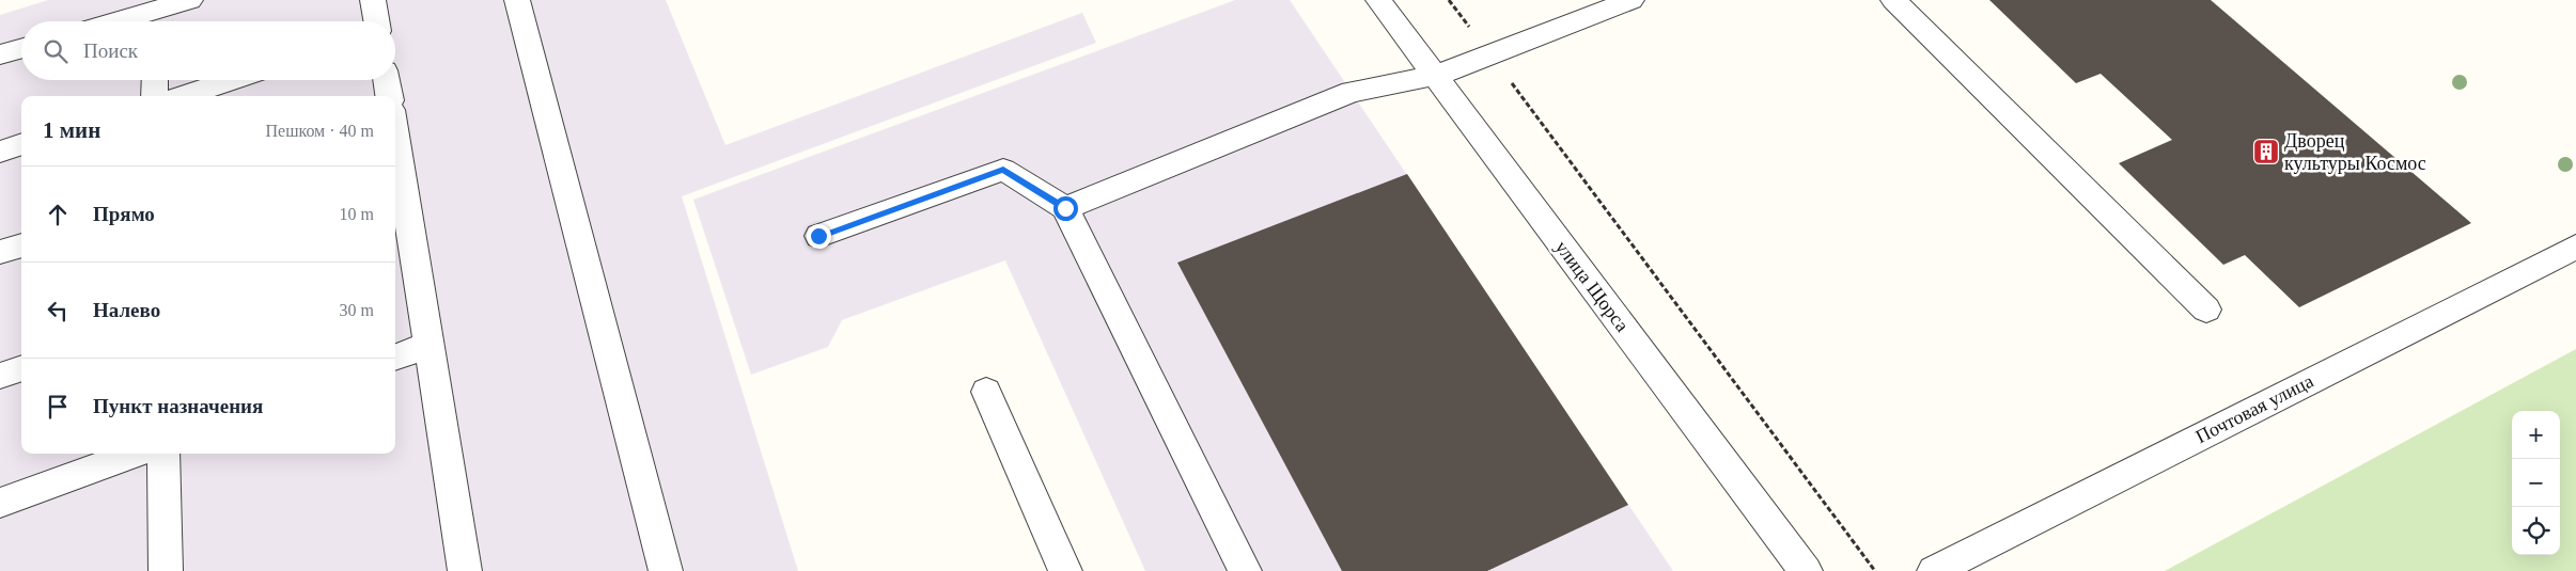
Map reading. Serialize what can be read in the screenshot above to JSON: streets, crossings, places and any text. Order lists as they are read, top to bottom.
{
  "streets": {
    "street": ["улица Щорса", "Почтовая улица"]
  },
  "places": {
    "building": ["Дворец культуры Космос"]
  },
  "page": {
    "search": "Поиск",
    "heading": ["1 мин", "Пешком · 40 m"],
    "list": [
      ["Прямо", "10 m"],
      ["Налево", "30 m"],
      "Пункт назначения"
    ],
    "map_buttons": ["+", "−"]
  }
}
